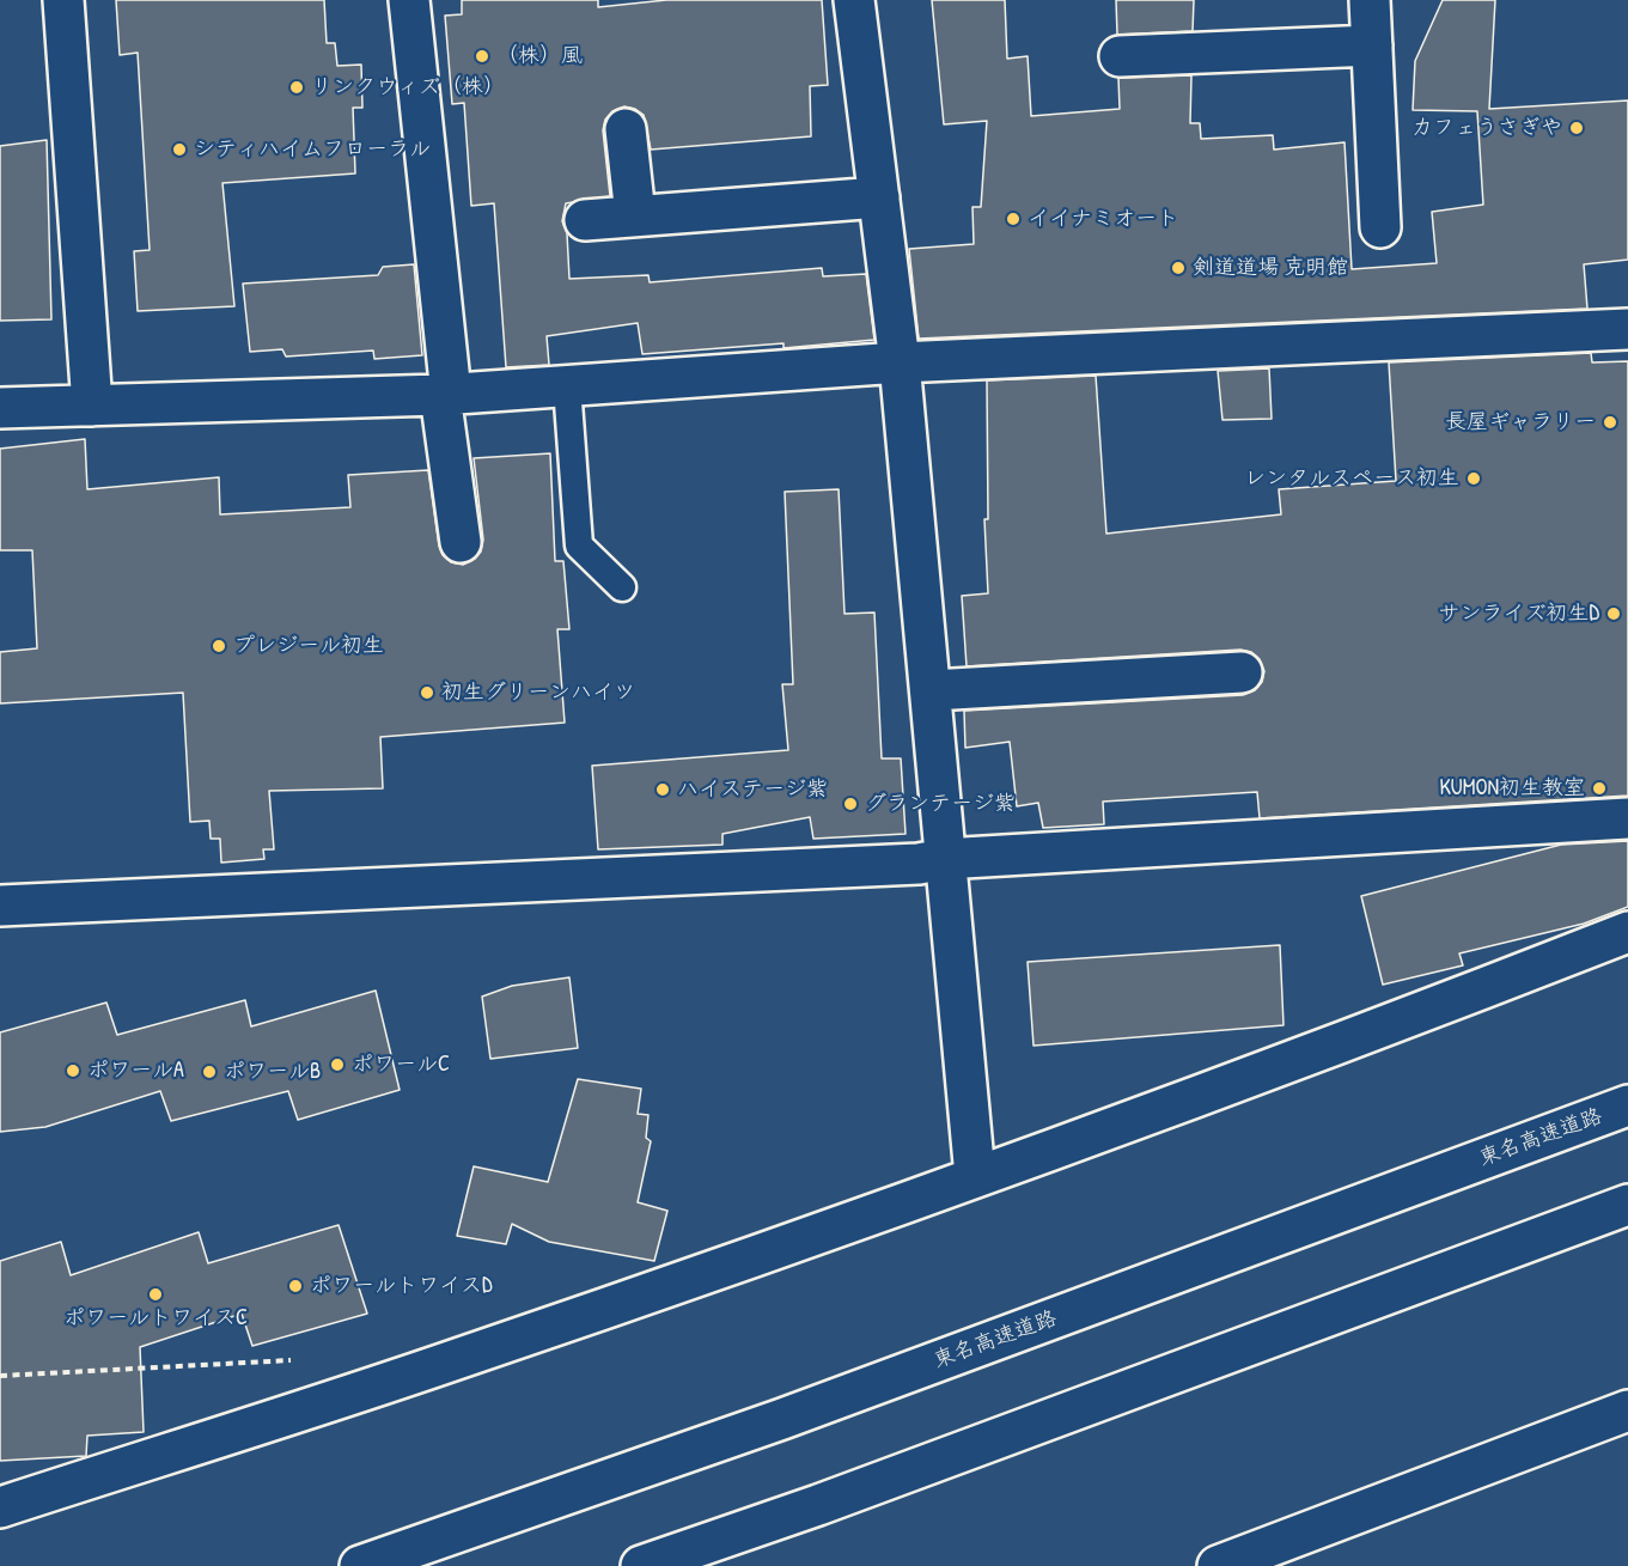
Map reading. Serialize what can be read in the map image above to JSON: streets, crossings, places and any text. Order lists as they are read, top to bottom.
{
  "streets": {
    "main road": ["東名高速道路"]
  },
  "places": [
    "（株）風",
    "リンクウィズ（株）",
    "カフェうさぎや",
    "シティハイムフローラル",
    "イイナミオート",
    "剣道道場 克明館",
    "長屋ギャラリー",
    "レンタルスペース初生",
    "サンライズ初生D",
    "プレジール初生",
    "初生グリーンハイツ",
    "KUMON初生教室",
    "ハイステージ紫",
    "グランテージ紫",
    "ポワールC",
    "ポワールA",
    "ポワールB",
    "ポワールトワイスD",
    "ポワールトワイスC"
  ]
}
